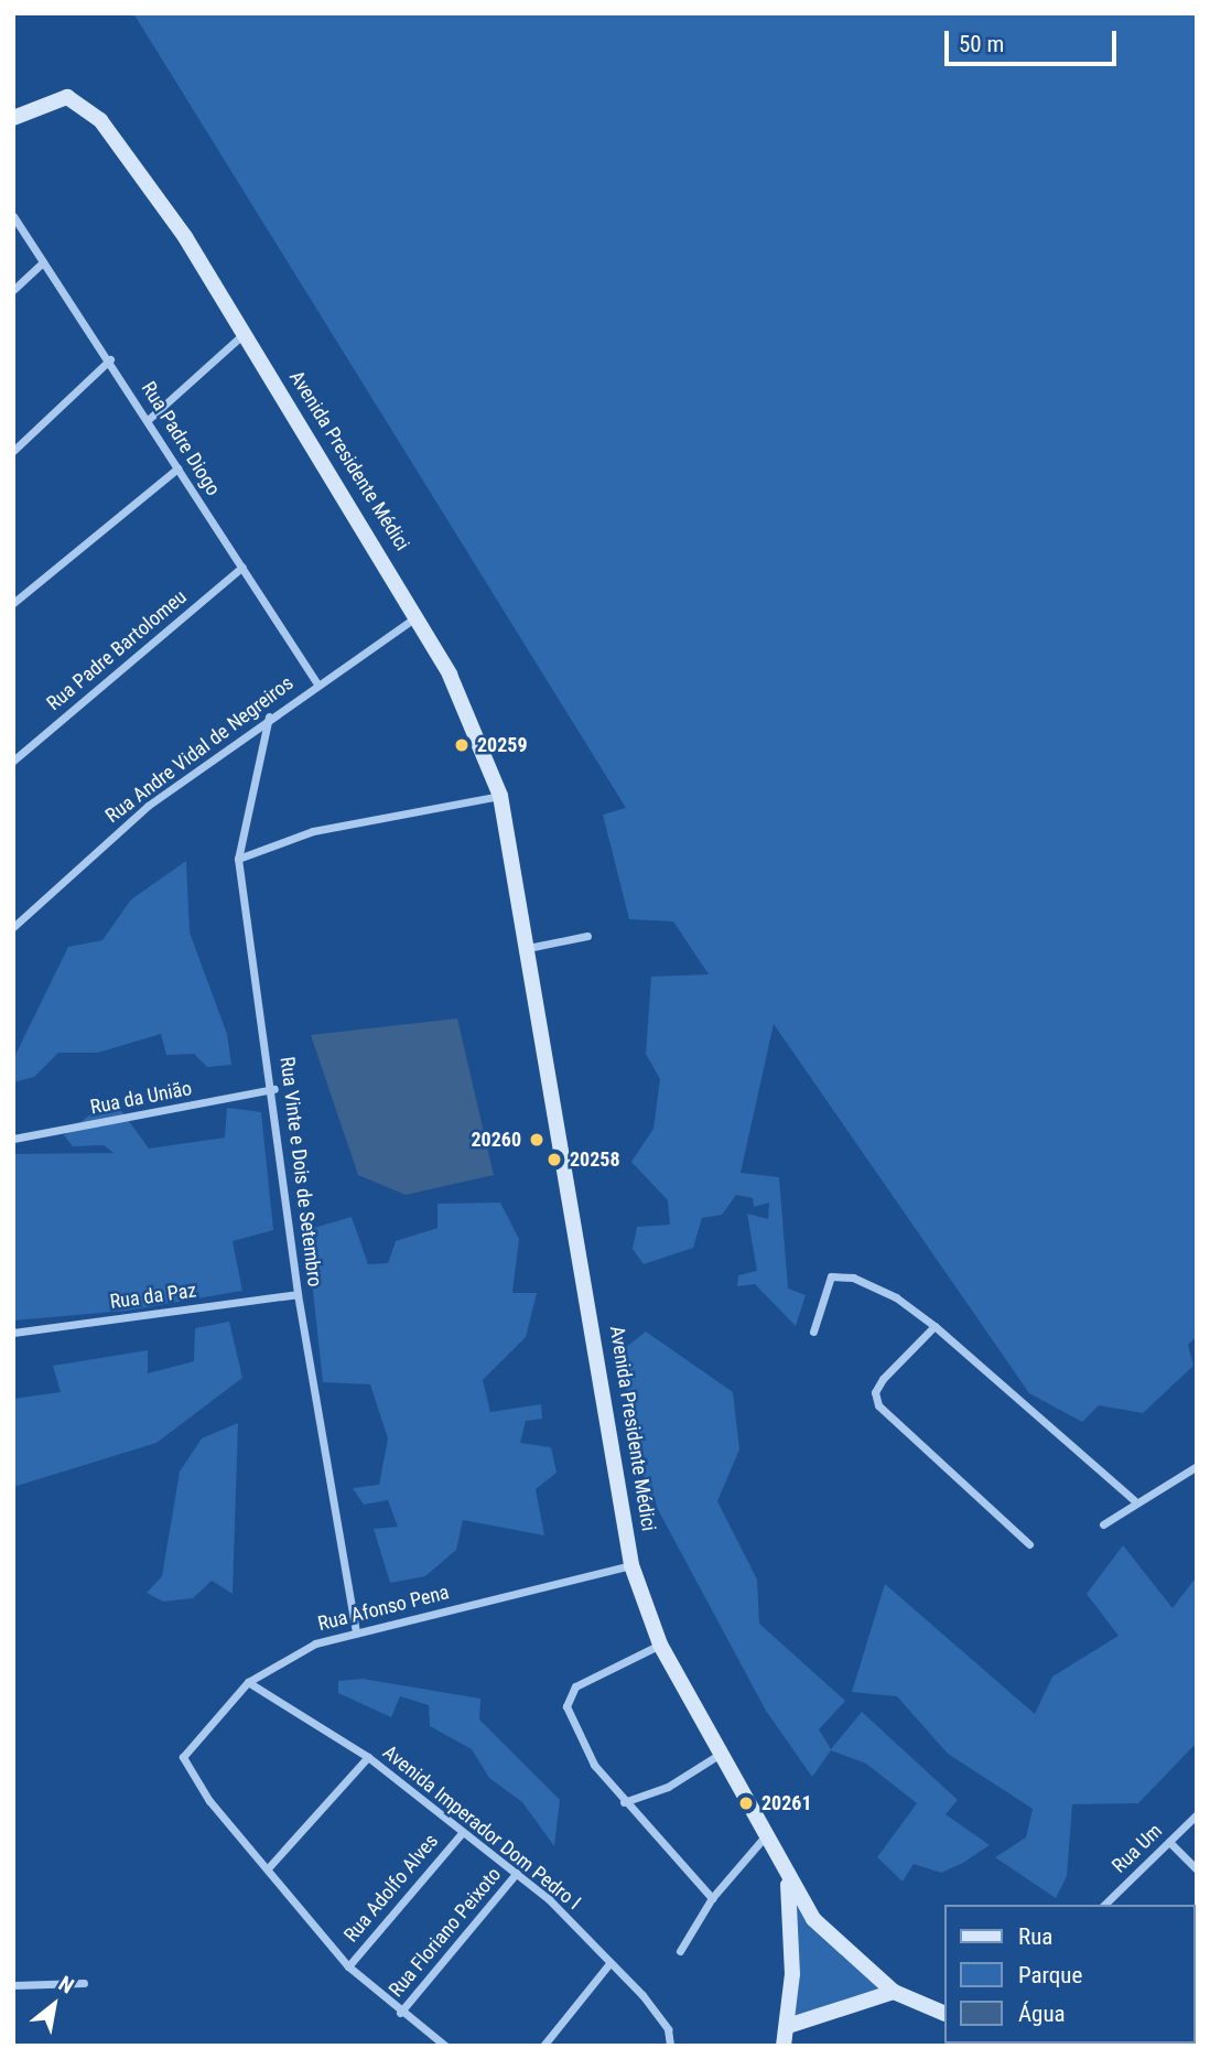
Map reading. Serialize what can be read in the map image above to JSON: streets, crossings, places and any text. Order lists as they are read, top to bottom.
{
  "streets": {
    "street": [
      "Rua Padre Diogo",
      "Avenida Presidente Médici",
      "Rua Padre Bartolomeu",
      "Rua Andre Vidal de Negreiros",
      "Rua da União",
      "Rua Vinte e Dois de Setembro",
      "Rua da Paz",
      "Rua Afonso Pena",
      "Avenida Imperador Dom Pedro I",
      "Rua Um",
      "Rua Adolfo Alves",
      "Rua Floriano Peixoto"
    ]
  },
  "crossings": [
    ["Rua Padre Diogo", "Rua Padre Bartolomeu"],
    ["Rua Padre Diogo", "Rua Andre Vidal de Negreiros"],
    ["Avenida Presidente Médici", "Rua Andre Vidal de Negreiros"],
    ["Avenida Presidente Médici", "Rua Afonso Pena"],
    ["Rua Andre Vidal de Negreiros", "Rua Vinte e Dois de Setembro"],
    ["Rua da União", "Rua Vinte e Dois de Setembro"],
    ["Rua Vinte e Dois de Setembro", "Rua da Paz"],
    ["Rua Vinte e Dois de Setembro", "Rua Afonso Pena"],
    ["Rua Afonso Pena", "Avenida Imperador Dom Pedro I"],
    ["Avenida Imperador Dom Pedro I", "Rua Adolfo Alves"],
    ["Avenida Imperador Dom Pedro I", "Rua Floriano Peixoto"]
  ],
  "places": [
    "20259",
    "20260",
    "20258",
    "20261"
  ],
  "legend": ["Rua", "Parque", "Água"],
  "scale_bar": "50 m",
  "north": "top right"
}
